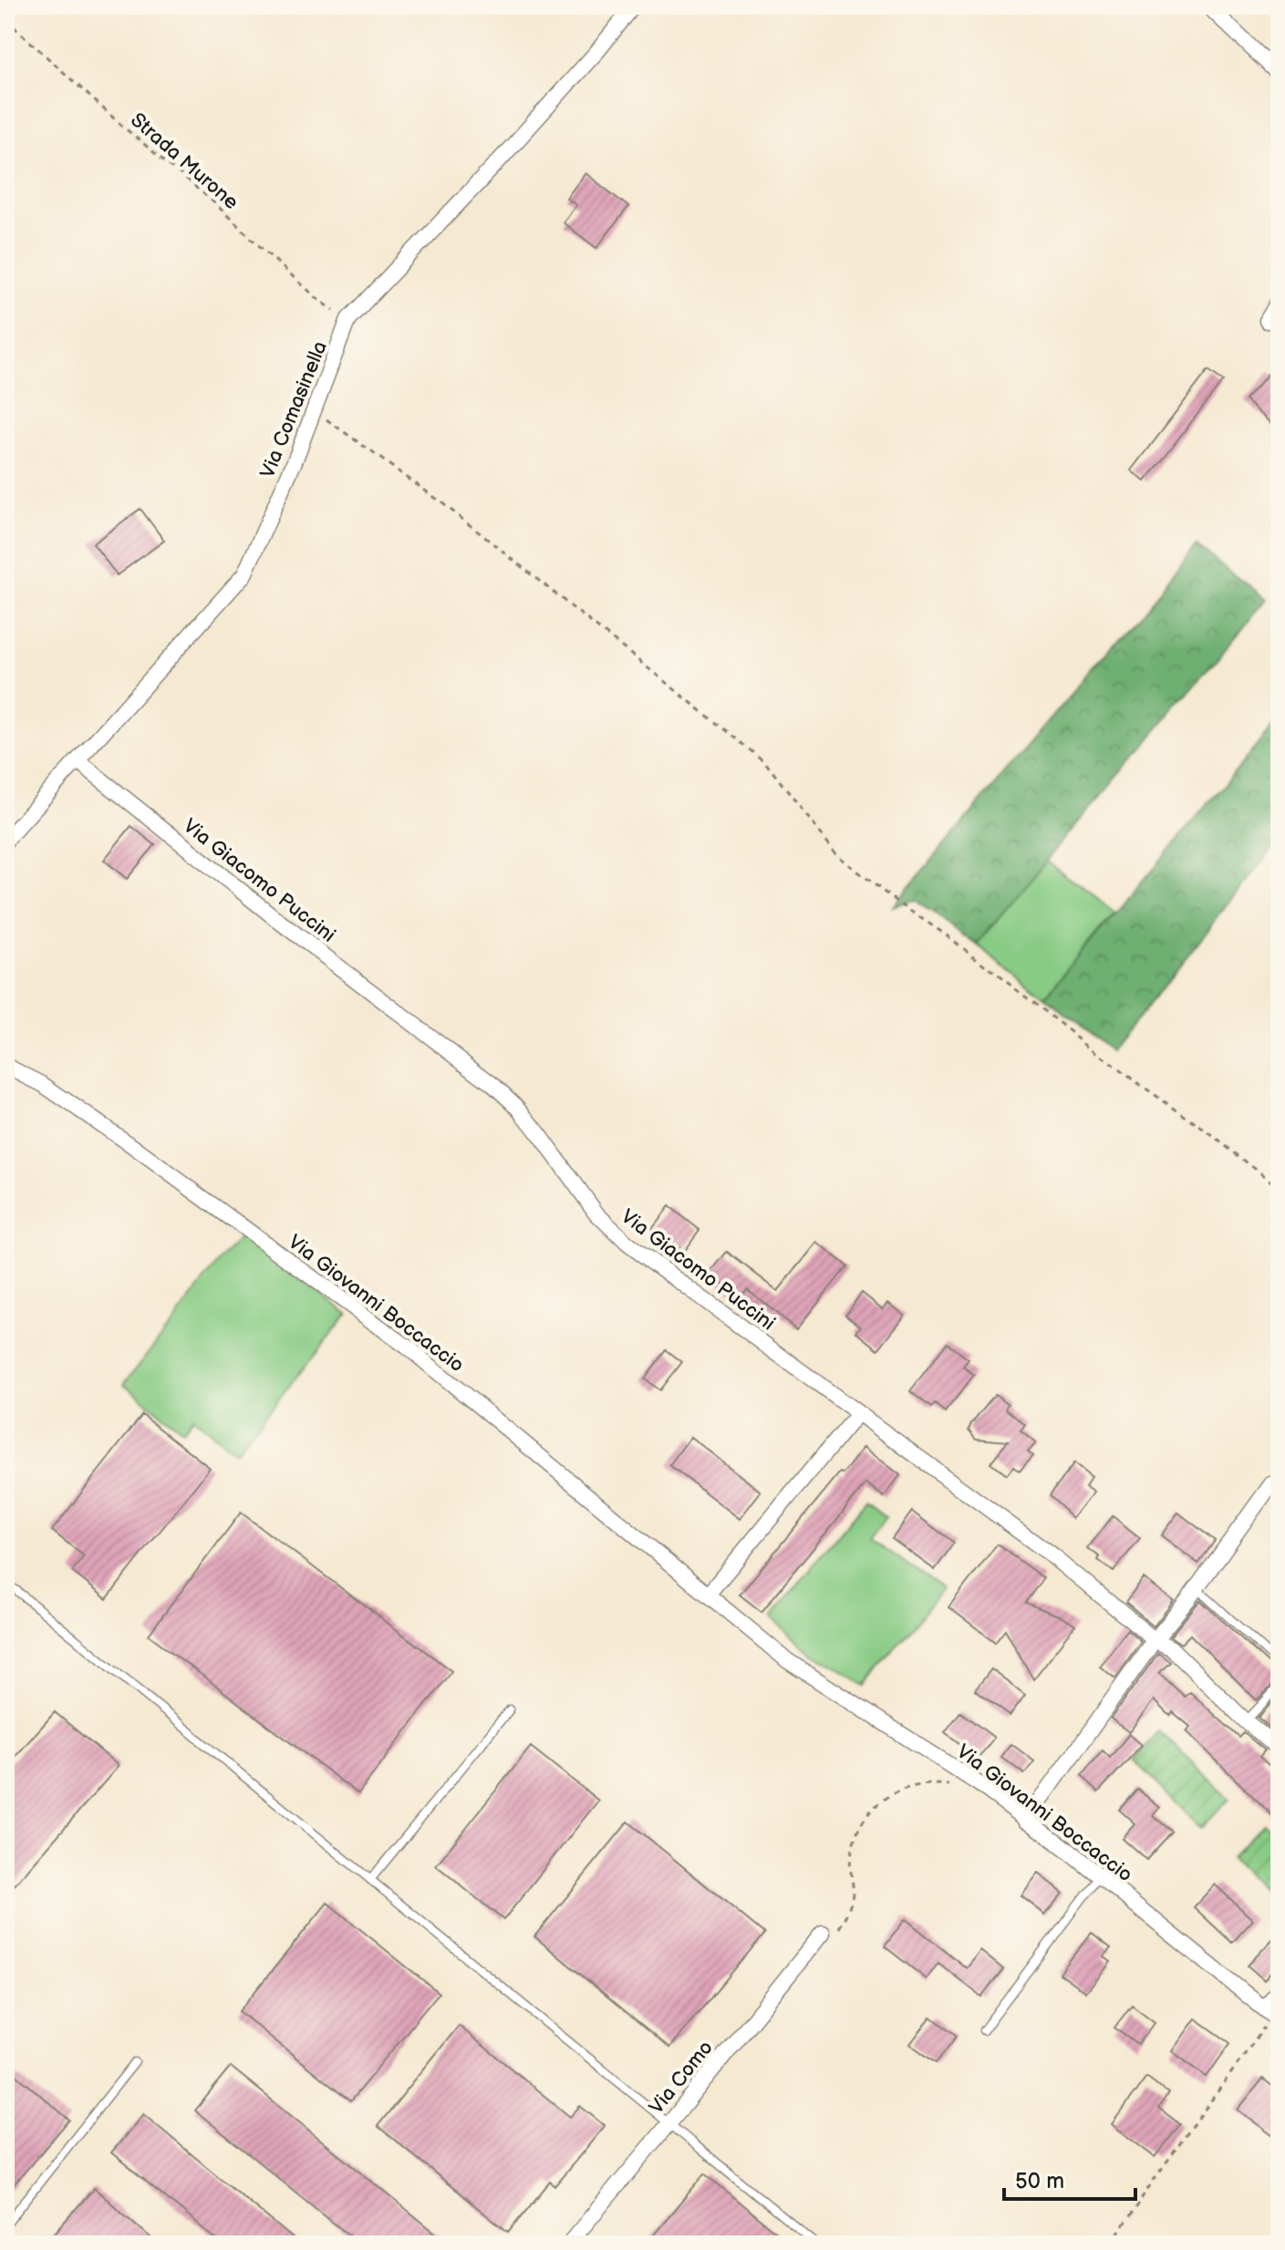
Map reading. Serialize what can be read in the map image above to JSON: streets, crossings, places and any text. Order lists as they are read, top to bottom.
{
  "streets": {
    "street": [
      "Via Comasinella",
      "Via Giacomo Puccini",
      "Via Giovanni Boccaccio",
      "Via Como"
    ],
    "path": ["Strada Murone"]
  },
  "crossings": [
    ["Strada Murone", "Via Comasinella"],
    ["Via Comasinella", "Via Giacomo Puccini"]
  ],
  "scale_bar": "50 m"
}
